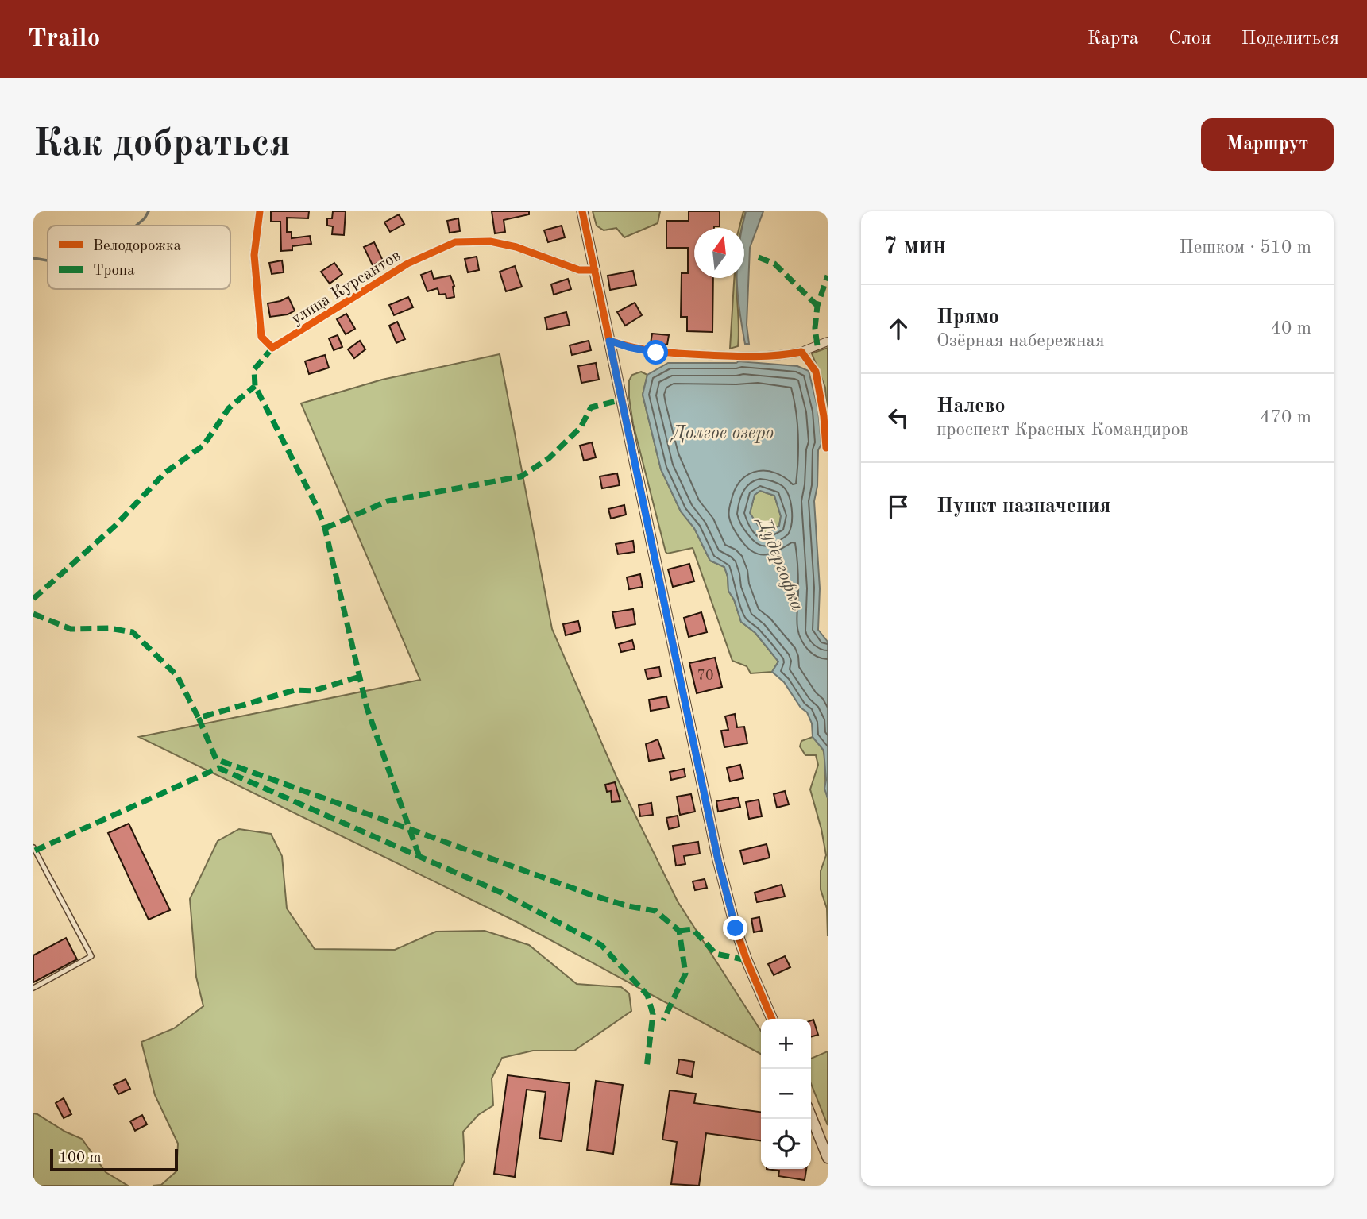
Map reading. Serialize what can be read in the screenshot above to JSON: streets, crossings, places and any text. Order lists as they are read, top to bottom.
{
  "streets": {
    "street": ["улица Курсантов"]
  },
  "water": ["Долгое озеро", "Дудергофка"],
  "house_numbers": ["70"],
  "legend": ["Велодорожка", "Тропа"],
  "scale_bar": "100 m",
  "north": "top",
  "page": {
    "header": "Trailo",
    "nav": ["Карта", "Слои", "Поделиться"],
    "buttons": "Маршрут",
    "title": "Как добраться",
    "heading": ["7 мин", "Пешком · 510 m"],
    "list": [
      ["Прямо", "Озёрная набережная", "40 m"],
      ["Налево", "проспект Красных Командиров", "470 m"],
      "Пункт назначения"
    ],
    "map_buttons": ["+", "−"],
    "scale": "100 m"
  }
}
